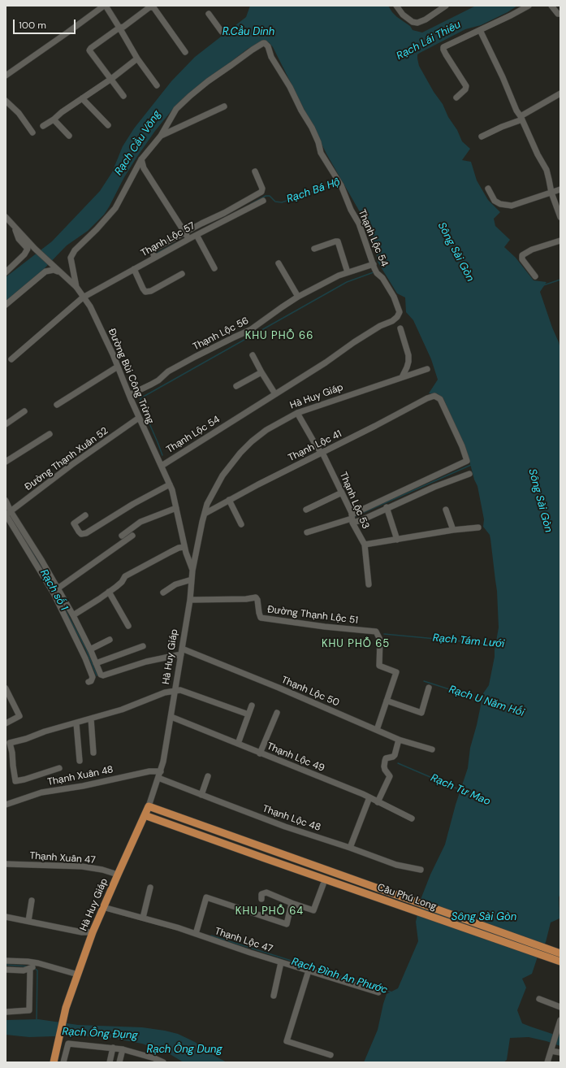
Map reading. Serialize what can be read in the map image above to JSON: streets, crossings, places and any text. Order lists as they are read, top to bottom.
{
  "streets": {
    "main road": ["Hà Huy Giáp", "Cầu Phú Long"],
    "street": [
      "Thạnh Lộc 54",
      "Thạnh Lộc 57",
      "Thạnh Lộc 56",
      "Đường Bùi Công Trừng",
      "Thạnh Lộc 41",
      "Đường Thạnh Xuân 52",
      "Thạnh Lộc 53",
      "Đường Thạnh Lộc 51",
      "Thạnh Lộc 50",
      "Thạnh Lộc 49",
      "Thạnh Xuân 48",
      "Thạnh Lộc 48",
      "Thạnh Xuân 47",
      "Thạnh Lộc 47"
    ]
  },
  "crossings": [
    ["Thạnh Lộc 54", "Thạnh Lộc 56"],
    ["Thạnh Lộc 54", "Đường Bùi Công Trừng"],
    ["Thạnh Lộc 57", "Đường Bùi Công Trừng"],
    ["Thạnh Lộc 56", "Đường Bùi Công Trừng"],
    ["Đường Bùi Công Trừng", "Hà Huy Giáp"],
    ["Đường Bùi Công Trừng", "Đường Thạnh Xuân 52"],
    ["Hà Huy Giáp", "Thạnh Lộc 41"],
    ["Hà Huy Giáp", "Thạnh Lộc 53"],
    ["Hà Huy Giáp", "Đường Thạnh Lộc 51"],
    ["Hà Huy Giáp", "Thạnh Lộc 50"],
    ["Hà Huy Giáp", "Thạnh Lộc 49"],
    ["Hà Huy Giáp", "Thạnh Xuân 48"],
    ["Hà Huy Giáp", "Thạnh Lộc 48"],
    ["Hà Huy Giáp", "Thạnh Xuân 47"],
    ["Hà Huy Giáp", "Cầu Phú Long"],
    ["Hà Huy Giáp", "Thạnh Lộc 47"],
    ["Thạnh Lộc 41", "Thạnh Lộc 53"]
  ],
  "districts": ["KHU PHỐ 66", "KHU PHỐ 65", "KHU PHỐ 64"],
  "water": [
    "R.Cầu Dinh",
    "Rạch Lái Thiêu",
    "Rạch Cầu Võng",
    "Rạch Bá Hộ",
    "Sông Sài Gòn",
    "Rạch số 1",
    "Rạch Tám Lưới",
    "Rạch U Năm Hối",
    "Rạch Tư Mao",
    "Rạch Đình An Phước",
    "Rạch Ông Đụng",
    "Rạch Ông Dung"
  ],
  "scale_bar": "100 m"
}
